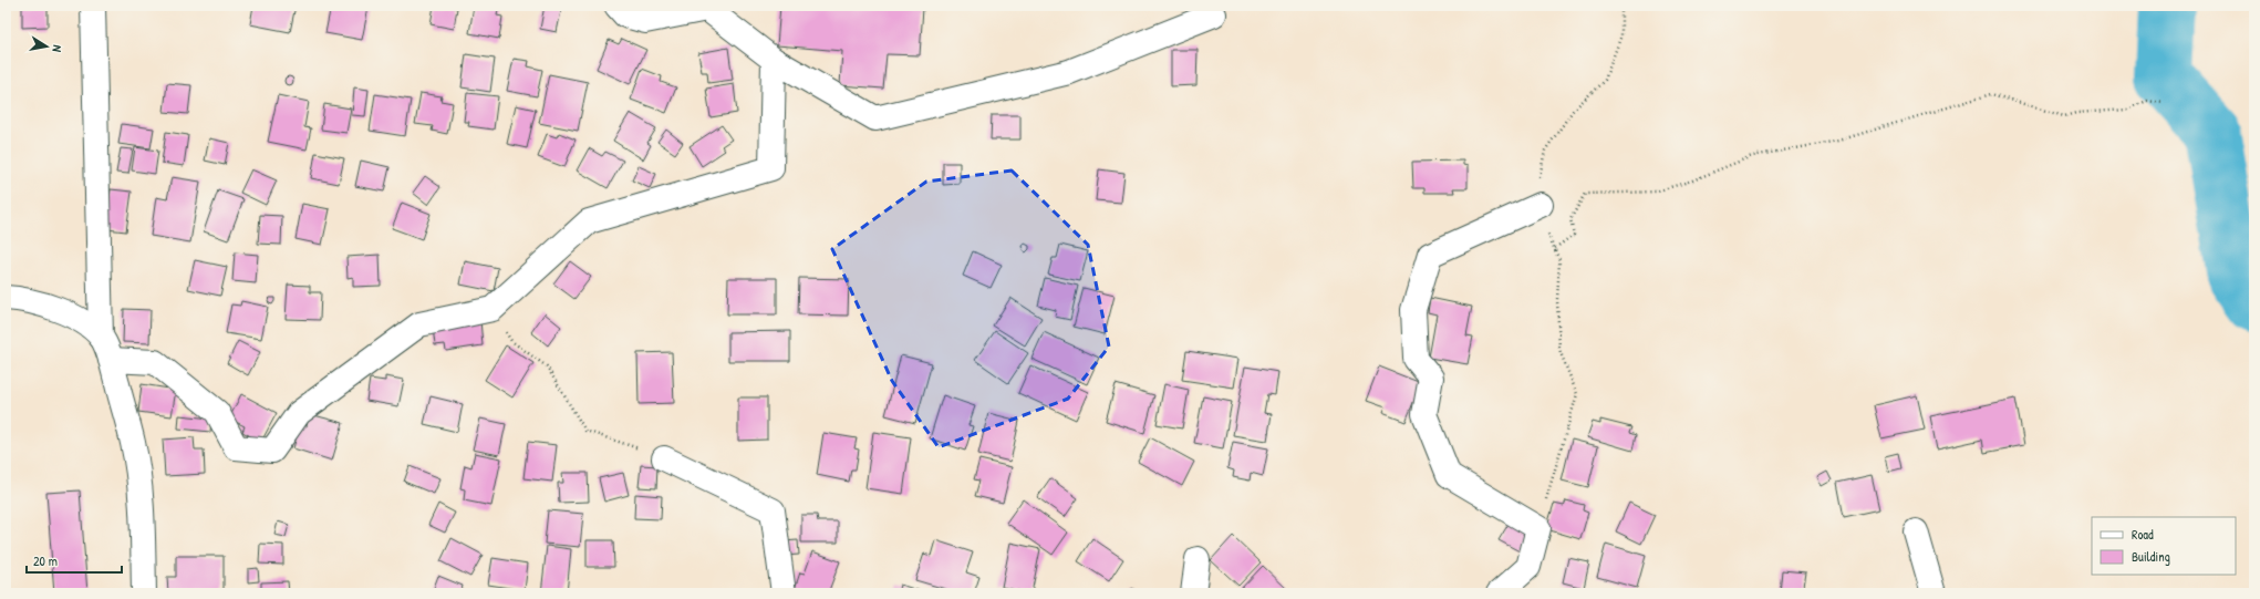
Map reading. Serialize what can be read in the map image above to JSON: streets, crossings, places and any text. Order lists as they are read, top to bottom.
{
  "legend": ["Road", "Building"],
  "scale_bar": "20 m",
  "north": "right"
}
